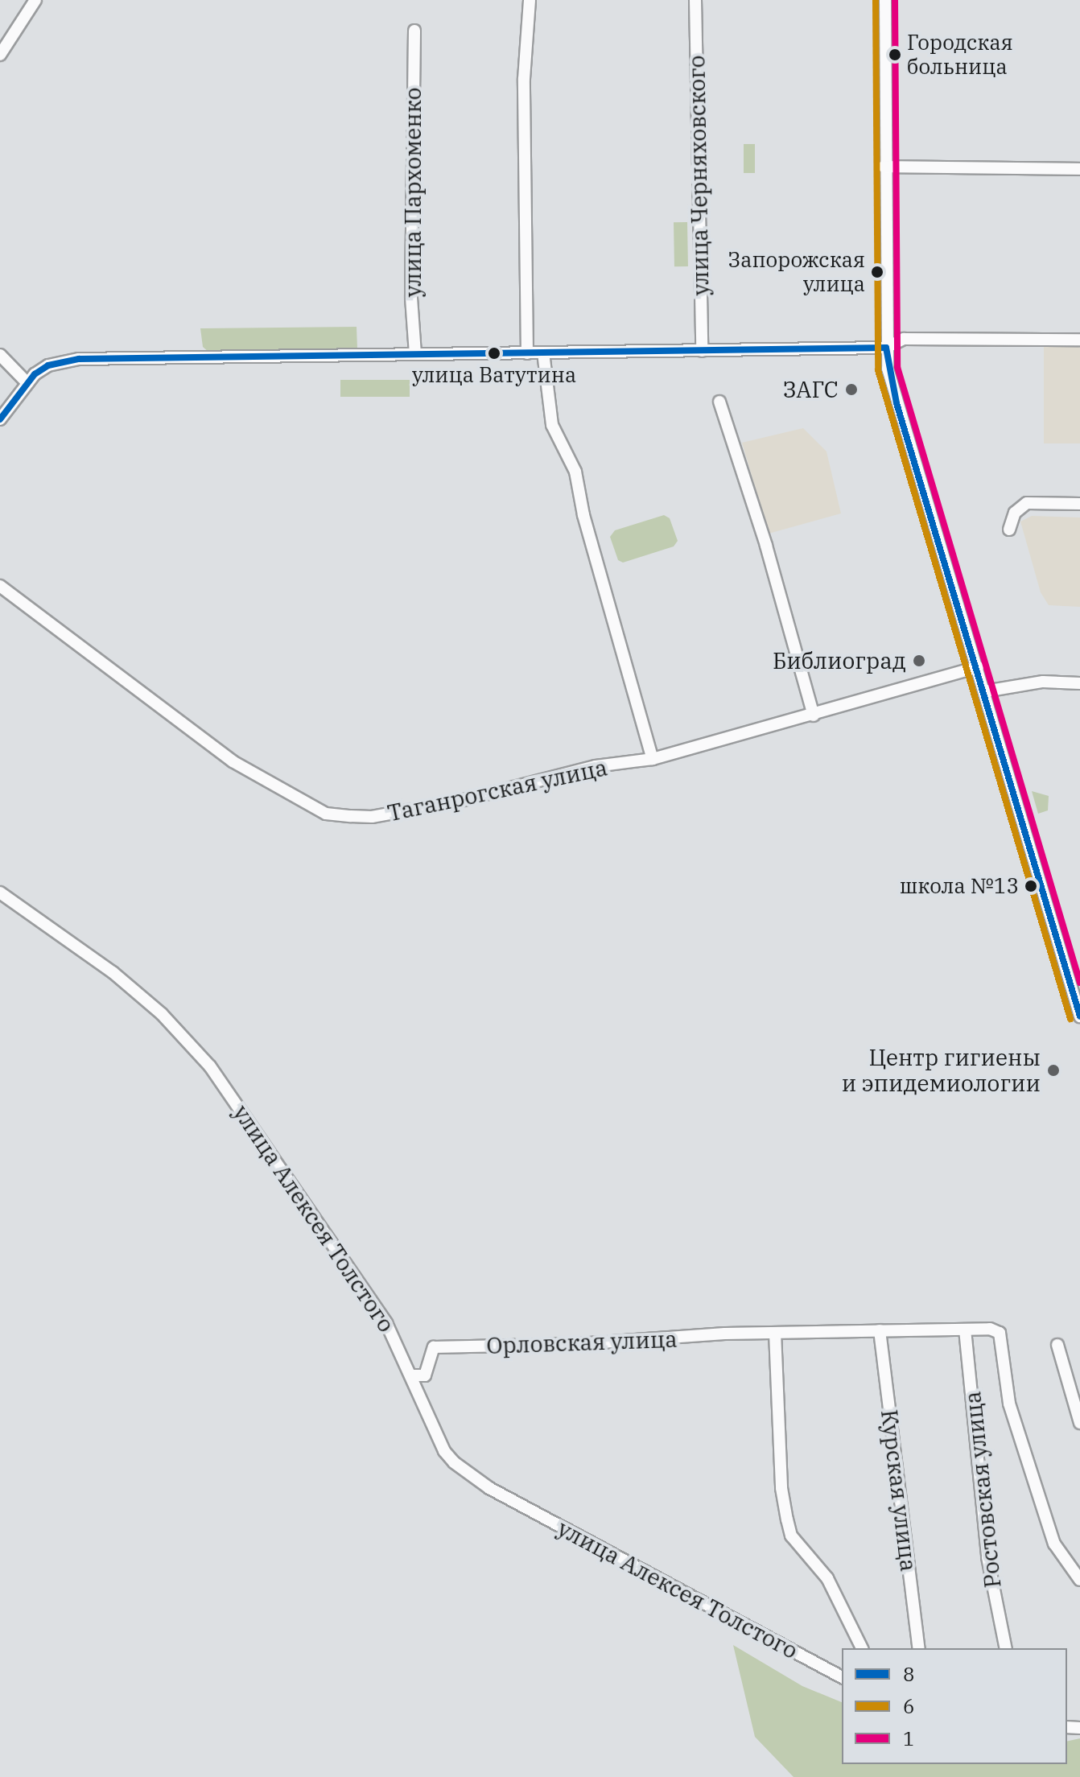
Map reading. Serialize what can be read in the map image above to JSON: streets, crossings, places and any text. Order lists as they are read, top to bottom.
{
  "streets": {
    "street": [
      "улица Черняховского",
      "улица Пархоменко",
      "Таганрогская улица",
      "улица Алексея Толстого",
      "Орловская улица",
      "Ростовская улица",
      "Курская улица"
    ]
  },
  "crossings": [
    ["улица Алексея Толстого", "Орловская улица"],
    ["Орловская улица", "Ростовская улица"],
    ["Орловская улица", "Курская улица"]
  ],
  "places": [
    "Городская больница",
    "Запорожская улица",
    "улица Ватутина",
    "ЗАГС",
    "Библиоград",
    "школа №13",
    "Центр гигиены и эпидемиологии"
  ],
  "lines": ["transit line 6", "transit line 1", "transit line 8"],
  "legend": ["8", "6", "1"]
}
